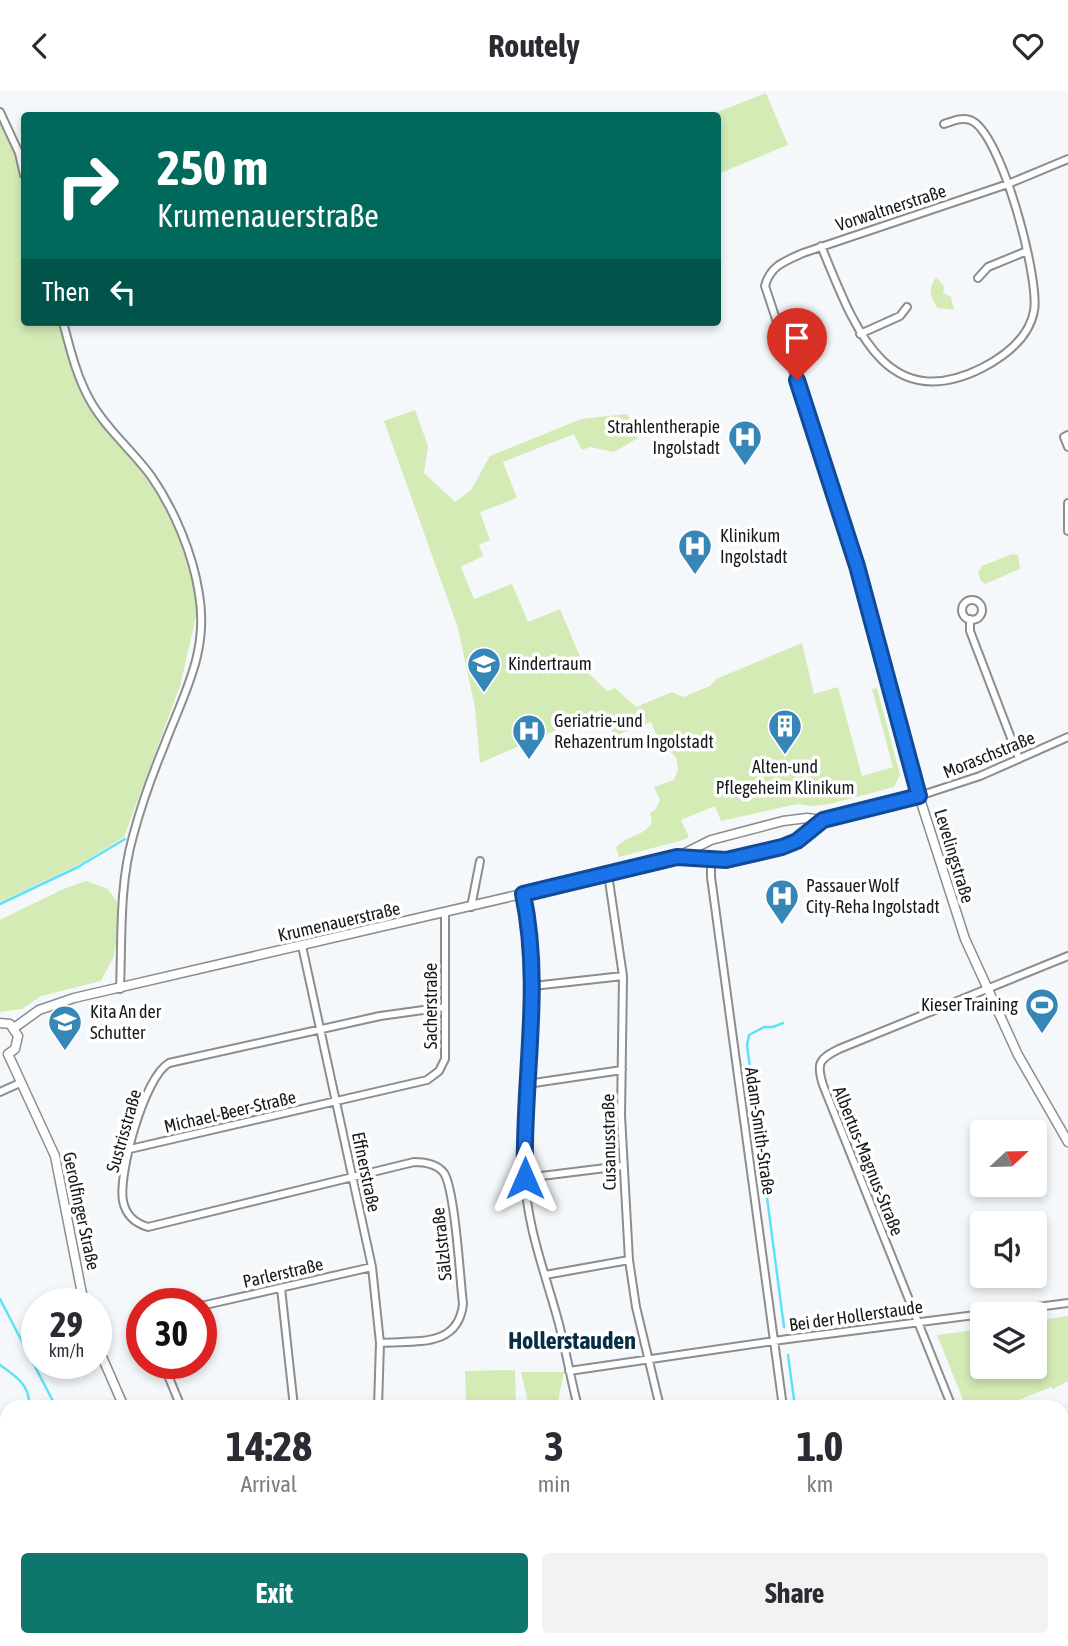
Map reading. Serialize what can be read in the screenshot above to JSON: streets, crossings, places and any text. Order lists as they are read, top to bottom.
{
  "streets": {
    "street": [
      "Vorwaltnerstraße",
      "Moraschstraße",
      "Levelingstraße",
      "Krumenauerstraße",
      "Sacherstraße",
      "Michael-Beer-Straße",
      "Sustrisstraße",
      "Adam-Smith-Straße",
      "Cusanusstraße",
      "Albertus-Magnus-Straße",
      "Effnerstraße",
      "Gerolfinger Straße",
      "Sälzlstraße",
      "Parlerstraße",
      "Bei der Hollerstaude"
    ]
  },
  "crossings": [
    ["Vorwaltnerstraße", "Levelingstraße"],
    ["Moraschstraße", "Levelingstraße"],
    ["Moraschstraße", "Krumenauerstraße"],
    ["Levelingstraße", "Krumenauerstraße"],
    ["Levelingstraße", "Albertus-Magnus-Straße"],
    ["Krumenauerstraße", "Sacherstraße"],
    ["Krumenauerstraße", "Adam-Smith-Straße"],
    ["Krumenauerstraße", "Cusanusstraße"],
    ["Krumenauerstraße", "Effnerstraße"],
    ["Krumenauerstraße", "Gerolfinger Straße"],
    ["Sacherstraße", "Michael-Beer-Straße"],
    ["Sacherstraße", "Effnerstraße"],
    ["Michael-Beer-Straße", "Sustrisstraße"],
    ["Michael-Beer-Straße", "Effnerstraße"],
    ["Sustrisstraße", "Effnerstraße"],
    ["Sustrisstraße", "Sälzlstraße"],
    ["Adam-Smith-Straße", "Bei der Hollerstaude"],
    ["Cusanusstraße", "Bei der Hollerstaude"],
    ["Albertus-Magnus-Straße", "Bei der Hollerstaude"],
    ["Effnerstraße", "Sälzlstraße"],
    ["Effnerstraße", "Parlerstraße"]
  ],
  "districts": ["Hollerstauden"],
  "places": {
    "hospital": [
      "Strahlentherapie Ingolstadt",
      "Klinikum Ingolstadt",
      "Geriatrie-und Rehazentrum Ingolstadt",
      "Passauer Wolf City-Reha Ingolstadt"
    ],
    "school or university": ["Kindertraum", "Kita An der Schutter"],
    "building": ["Alten-und Pflegeheim Klinikum"],
    "sports": ["Kieser Training"]
  },
  "north": "right",
  "page": {
    "header": "Routely",
    "turn": ["250 m", "Krumenauerstraße"],
    "then": "Then",
    "speed": "29 km/h",
    "limit": "30",
    "eta": [
      "14:28",
      "Arrival",
      "3",
      "min",
      "1.0",
      "km"
    ],
    "buttons": ["Exit", "Share"]
  }
}
